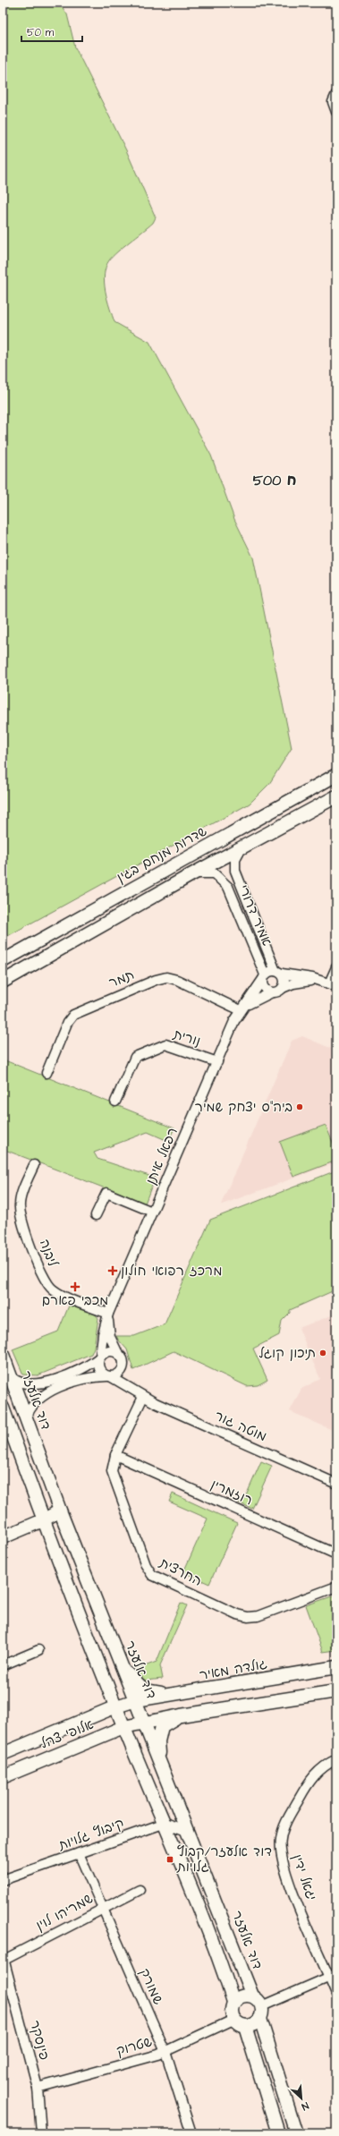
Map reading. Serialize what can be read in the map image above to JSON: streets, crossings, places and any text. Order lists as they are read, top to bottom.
{
  "streets": {
    "street": [
      "שדרות מנחם בגין",
      "אמיר דרורי",
      "תמר",
      "נורית",
      "רפאל איתן",
      "ליבנה",
      "דוד אלעזר",
      "מוטה גור",
      "רוזמרין",
      "החרצית",
      "גולדה מאיר",
      "אלופי צהל",
      "קיבוץ גלויות",
      "יגאל ידין",
      "שמריהו לוין",
      "שמורק",
      "פינסקר",
      "שטרוק"
    ]
  },
  "crossings": [
    ["אמיר דרורי", "רפאל איתן"],
    ["תמר", "רפאל איתן"],
    ["נורית", "רפאל איתן"],
    ["רפאל איתן", "ליבנה"],
    ["רפאל איתן", "מוטה גור"],
    ["דוד אלעזר", "גולדה מאיר"],
    ["דוד אלעזר", "אלופי צהל"],
    ["דוד אלעזר", "שטרוק"],
    ["מוטה גור", "החרצית"],
    ["רוזמרין", "החרצית"],
    ["גולדה מאיר", "אלופי צהל"],
    ["קיבוץ גלויות", "שמורק"],
    ["שמריהו לוין", "שמורק"],
    ["שמריהו לוין", "פינסקר"],
    ["שמורק", "שטרוק"],
    ["פינסקר", "שטרוק"]
  ],
  "districts": ["ח 500"],
  "places": {
    "other": ["ביה\"ס יצחק שמיר", "תיכון קוגל"],
    "health": ["מרכז רפואי חולון", "מכבי פארם"],
    "transit": ["דוד אלעזר/קבוץ גלויות"]
  },
  "scale_bar": "50 m",
  "north": "bottom right"
}
